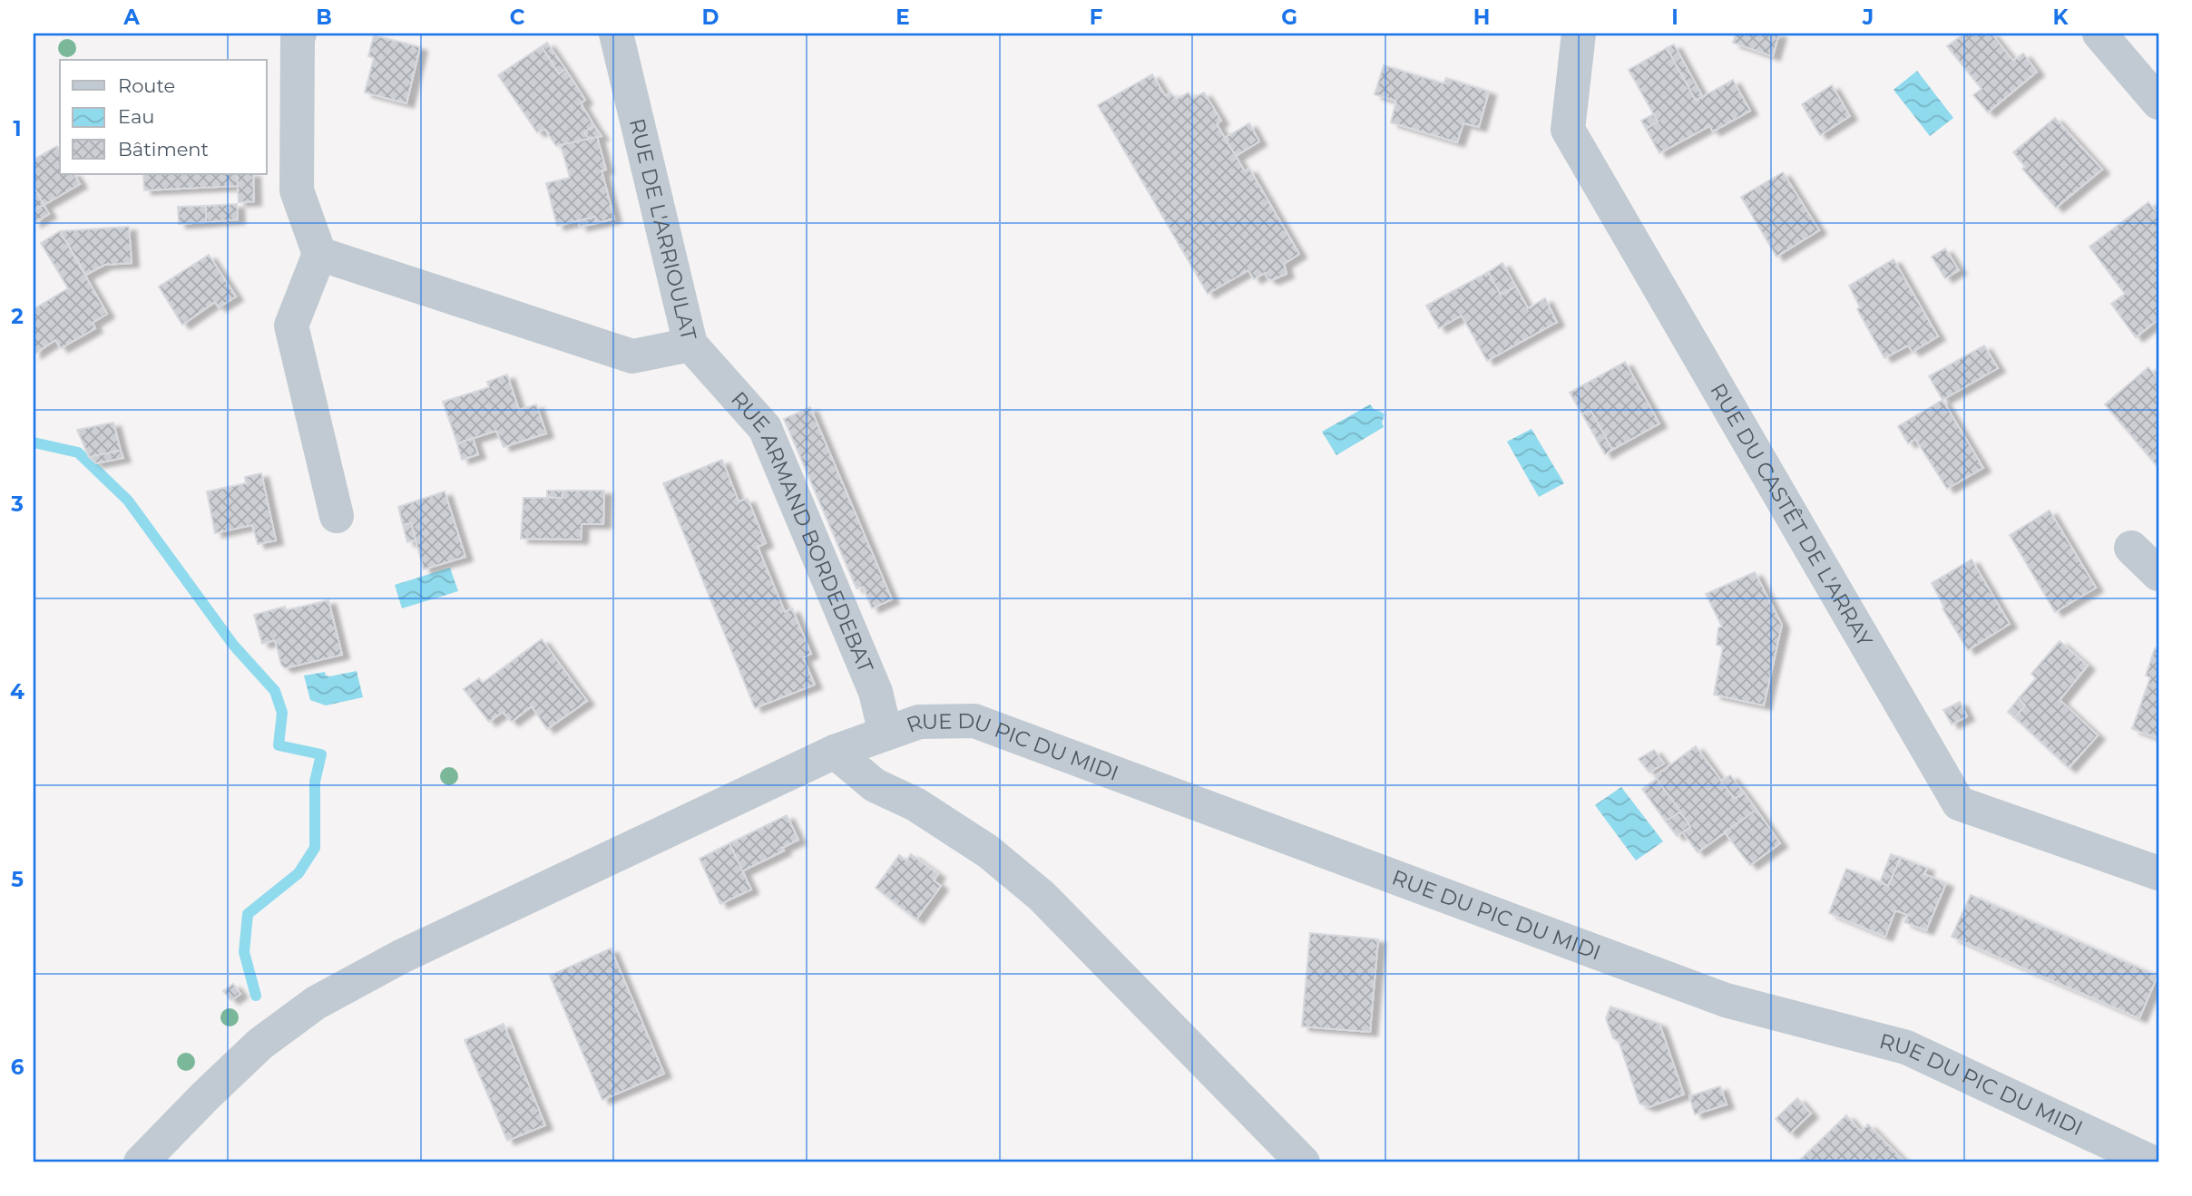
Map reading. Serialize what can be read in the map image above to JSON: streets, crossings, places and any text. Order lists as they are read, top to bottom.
{
  "streets": {
    "street": [
      "RUE DE L'ARRIOULAT",
      "RUE DU CASTÊT DE L'ARRAY",
      "RUE ARMAND BORDEDEBAT",
      "RUE DU PIC DU MIDI"
    ]
  },
  "crossings": [
    ["RUE DE L'ARRIOULAT", "RUE ARMAND BORDEDEBAT"],
    ["RUE ARMAND BORDEDEBAT", "RUE DU PIC DU MIDI"]
  ],
  "legend": ["Route", "Eau", "Bâtiment"],
  "grid": {
    "columns": [
      "A",
      "B",
      "C",
      "D",
      "E",
      "F",
      "G",
      "H",
      "I",
      "J",
      "K"
    ],
    "rows": [
      "1",
      "2",
      "3",
      "4",
      "5",
      "6"
    ]
  }
}
